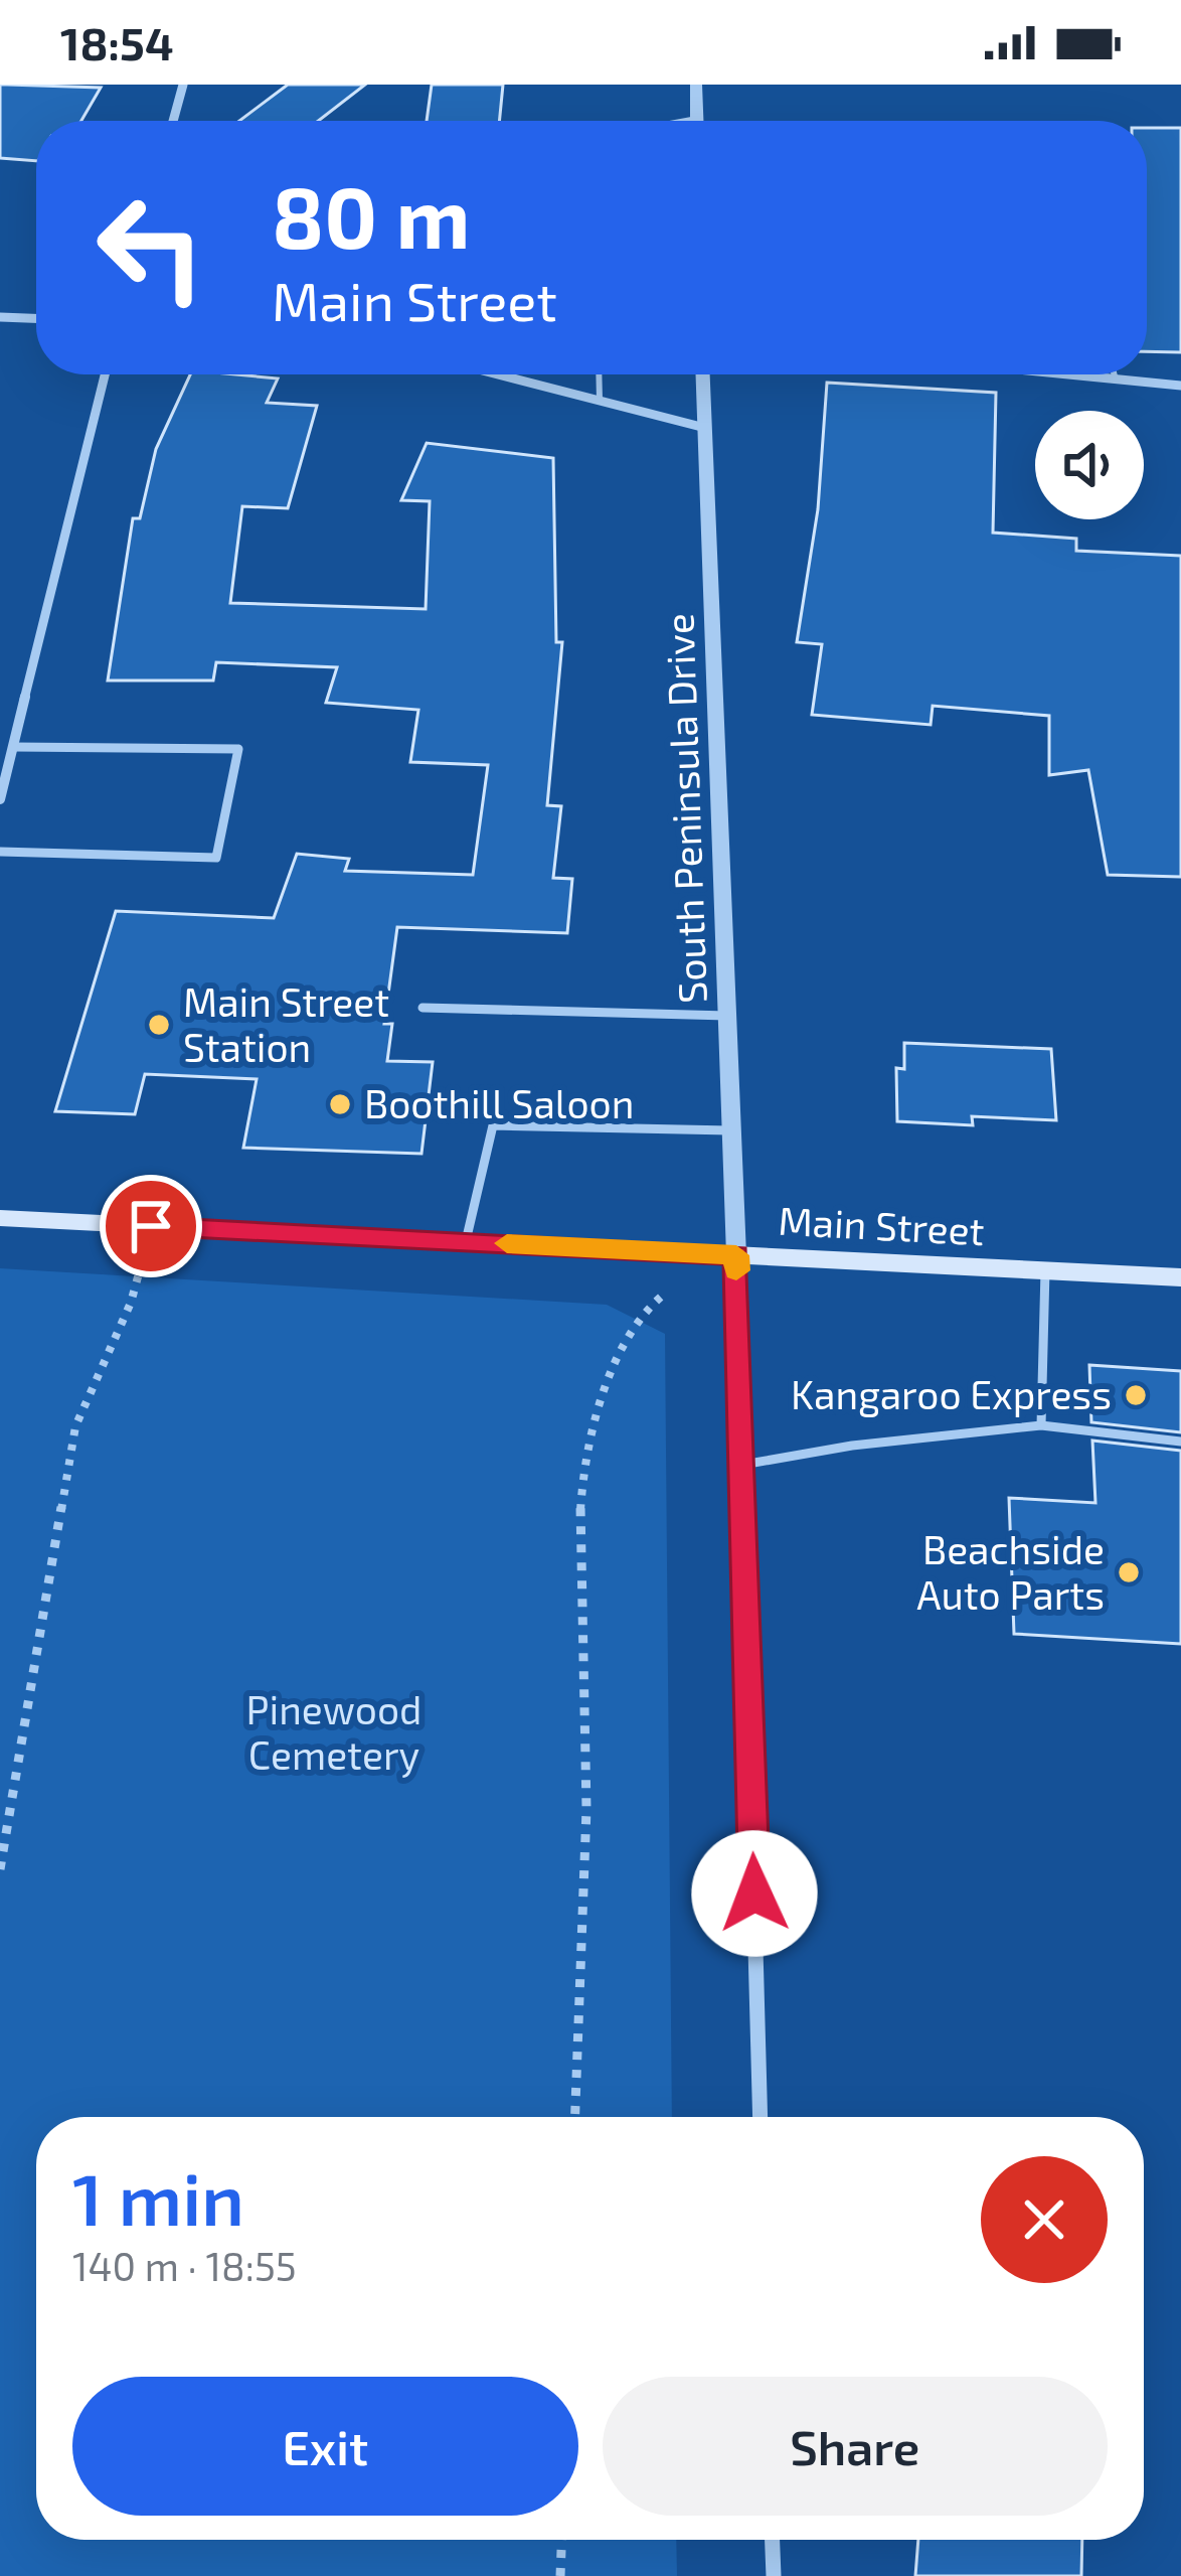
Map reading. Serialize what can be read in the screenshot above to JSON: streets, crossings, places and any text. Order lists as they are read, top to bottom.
{
  "streets": {
    "main road": ["Main Street"],
    "street": ["South Peninsula Drive"]
  },
  "crossings": [
    ["South Peninsula Drive", "Main Street"]
  ],
  "parks": ["Pinewood Cemetery"],
  "places": [
    "Main Street Station",
    "Boothill Saloon",
    "Kangaroo Express",
    "Beachside Auto Parts"
  ],
  "page": {
    "status": "18:54",
    "turn": ["80 m", "Main Street"],
    "heading": ["1 min", "140 m · 18:55"],
    "buttons": ["Exit", "Share"]
  }
}
